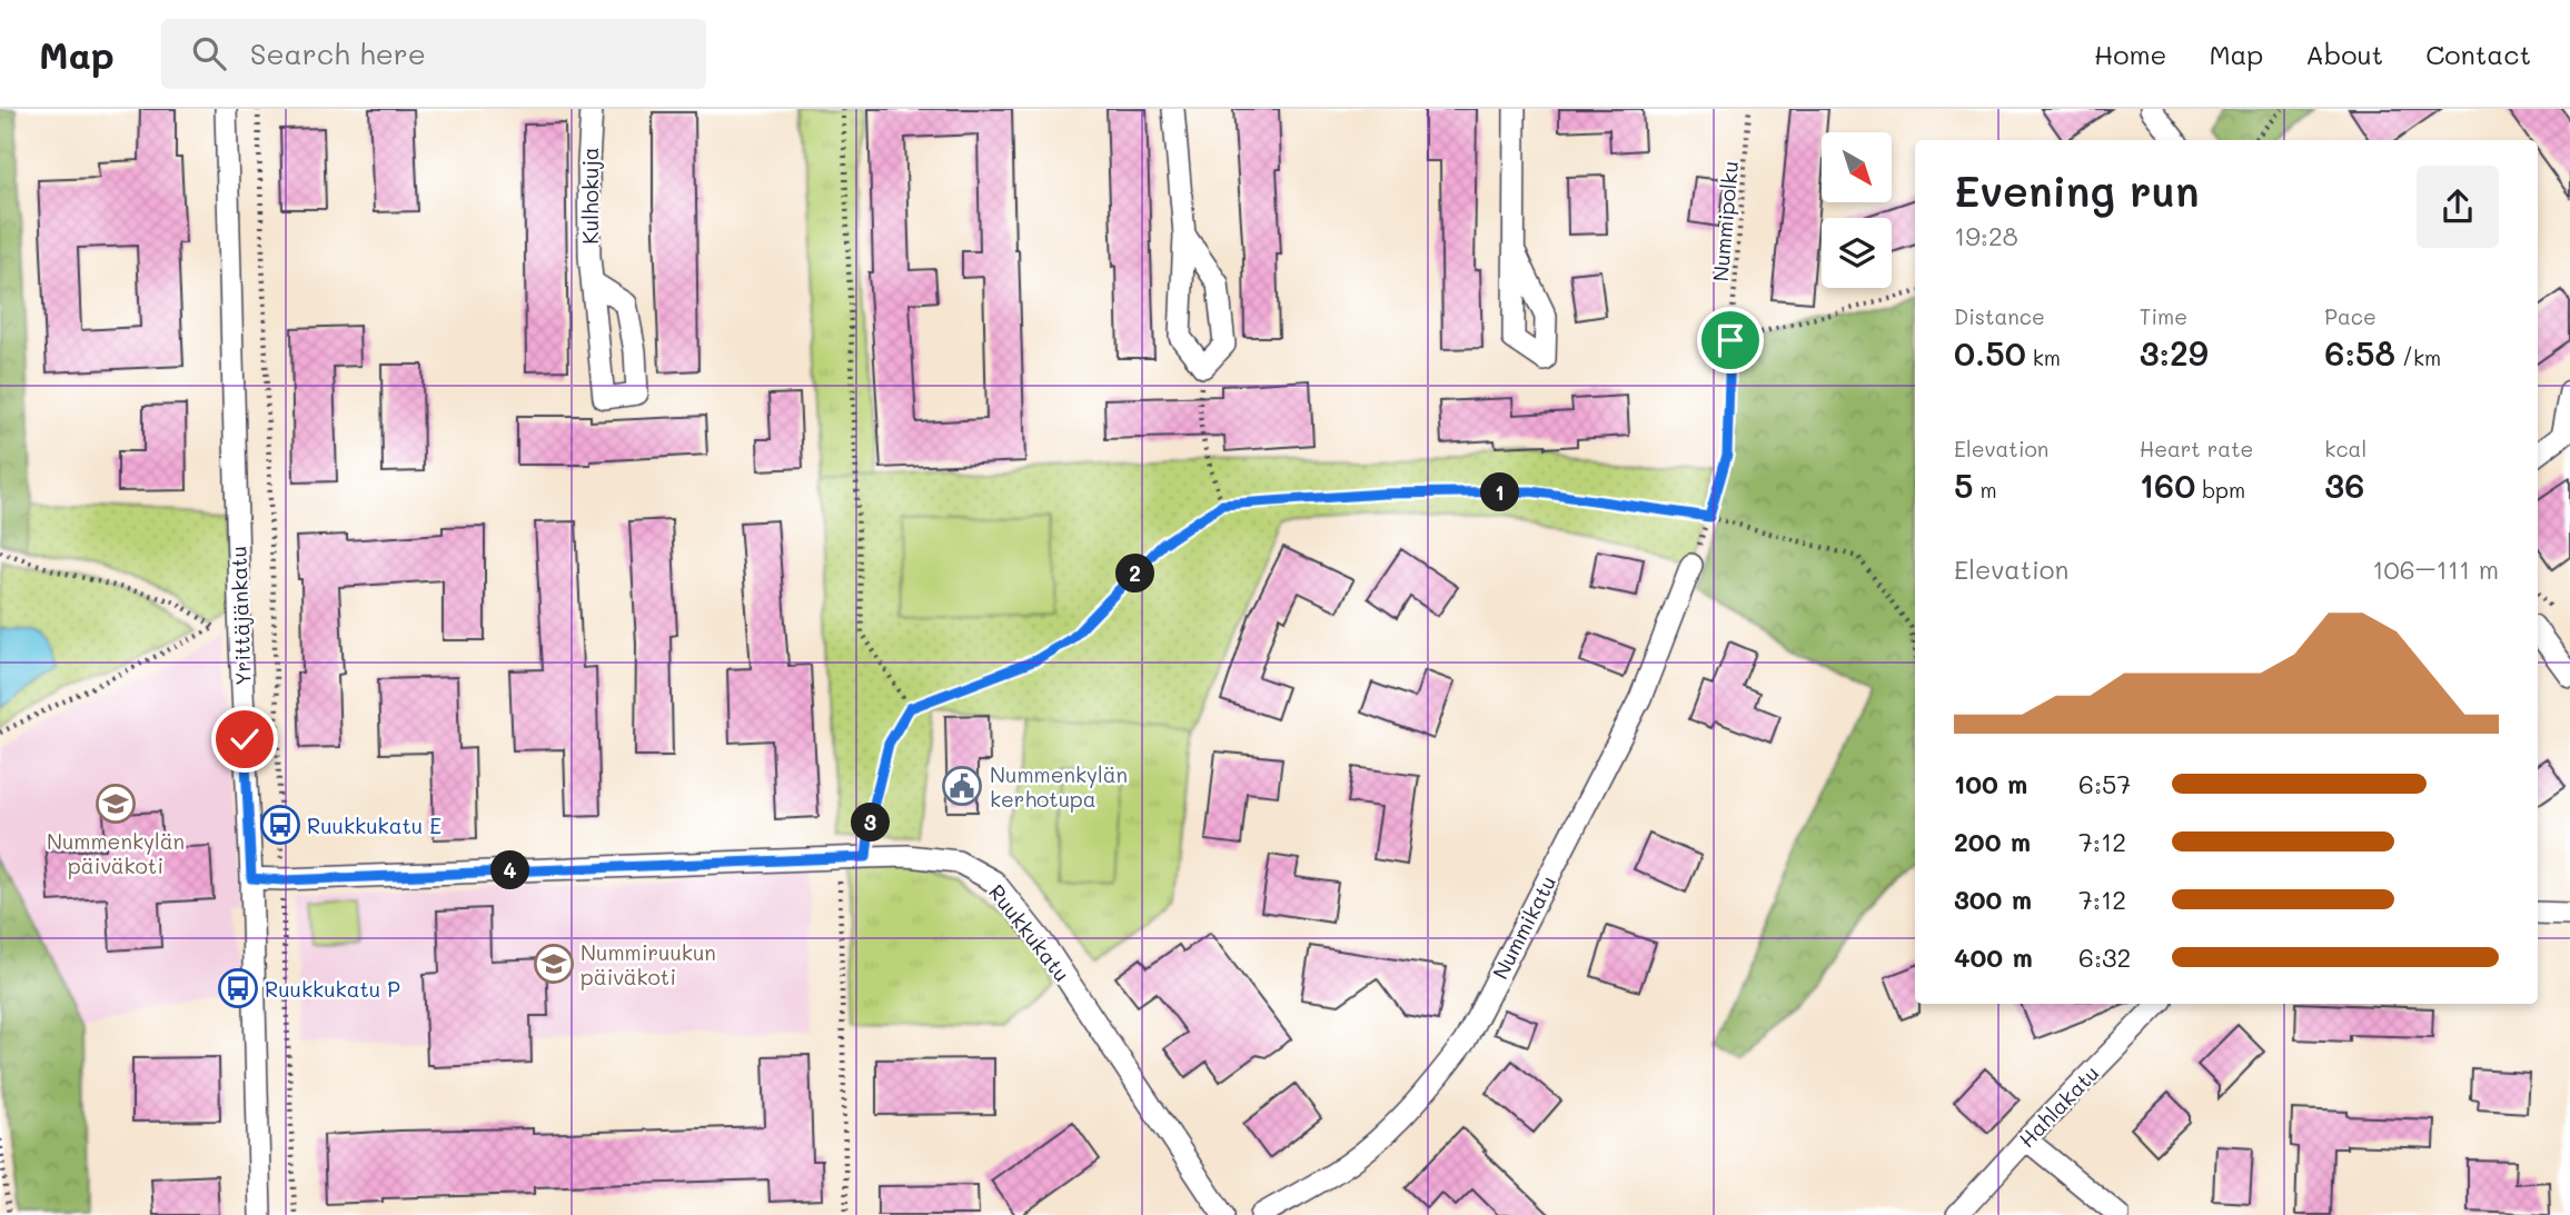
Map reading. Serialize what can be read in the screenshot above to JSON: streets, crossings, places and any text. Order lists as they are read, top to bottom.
{
  "streets": {
    "street": [
      "Kulhokuja",
      "Yrittäjänkatu",
      "Nummikatu",
      "Ruukkukatu",
      "Hahlakatu"
    ],
    "path": ["Nummipolku"]
  },
  "crossings": [
    ["Nummipolku", "Nummikatu"],
    ["Yrittäjänkatu", "Ruukkukatu"]
  ],
  "places": {
    "public building": ["Nummenkylän kerhotupa"],
    "school or university": ["Nummenkylän päiväkoti", "Nummiruukun päiväkoti"],
    "bus stop": ["Ruukkukatu E", "Ruukkukatu P"]
  },
  "north": "bottom right",
  "page": {
    "header": "Map",
    "search": "Search here",
    "nav": [
      "Home",
      "Map",
      "About",
      "Contact"
    ],
    "heading": ["Evening run", "19:28"],
    "stats": [
      ["Distance", "0.50 km"],
      ["Time", "3:29"],
      ["Pace", "6:58 /km"],
      ["Elevation", "5 m"],
      ["Heart rate", "160 bpm"],
      ["kcal", "36"]
    ],
    "pins": [
      "1",
      "2",
      "3",
      "4"
    ],
    "chart": ["Elevation", "106–111 m"],
    "list": [
      {
        "name": "100 m",
        "note": "6:57"
      },
      {
        "name": "200 m",
        "note": "7:12"
      },
      {
        "name": "300 m",
        "note": "7:12"
      },
      {
        "name": "400 m",
        "note": "6:32"
      }
    ]
  }
}
